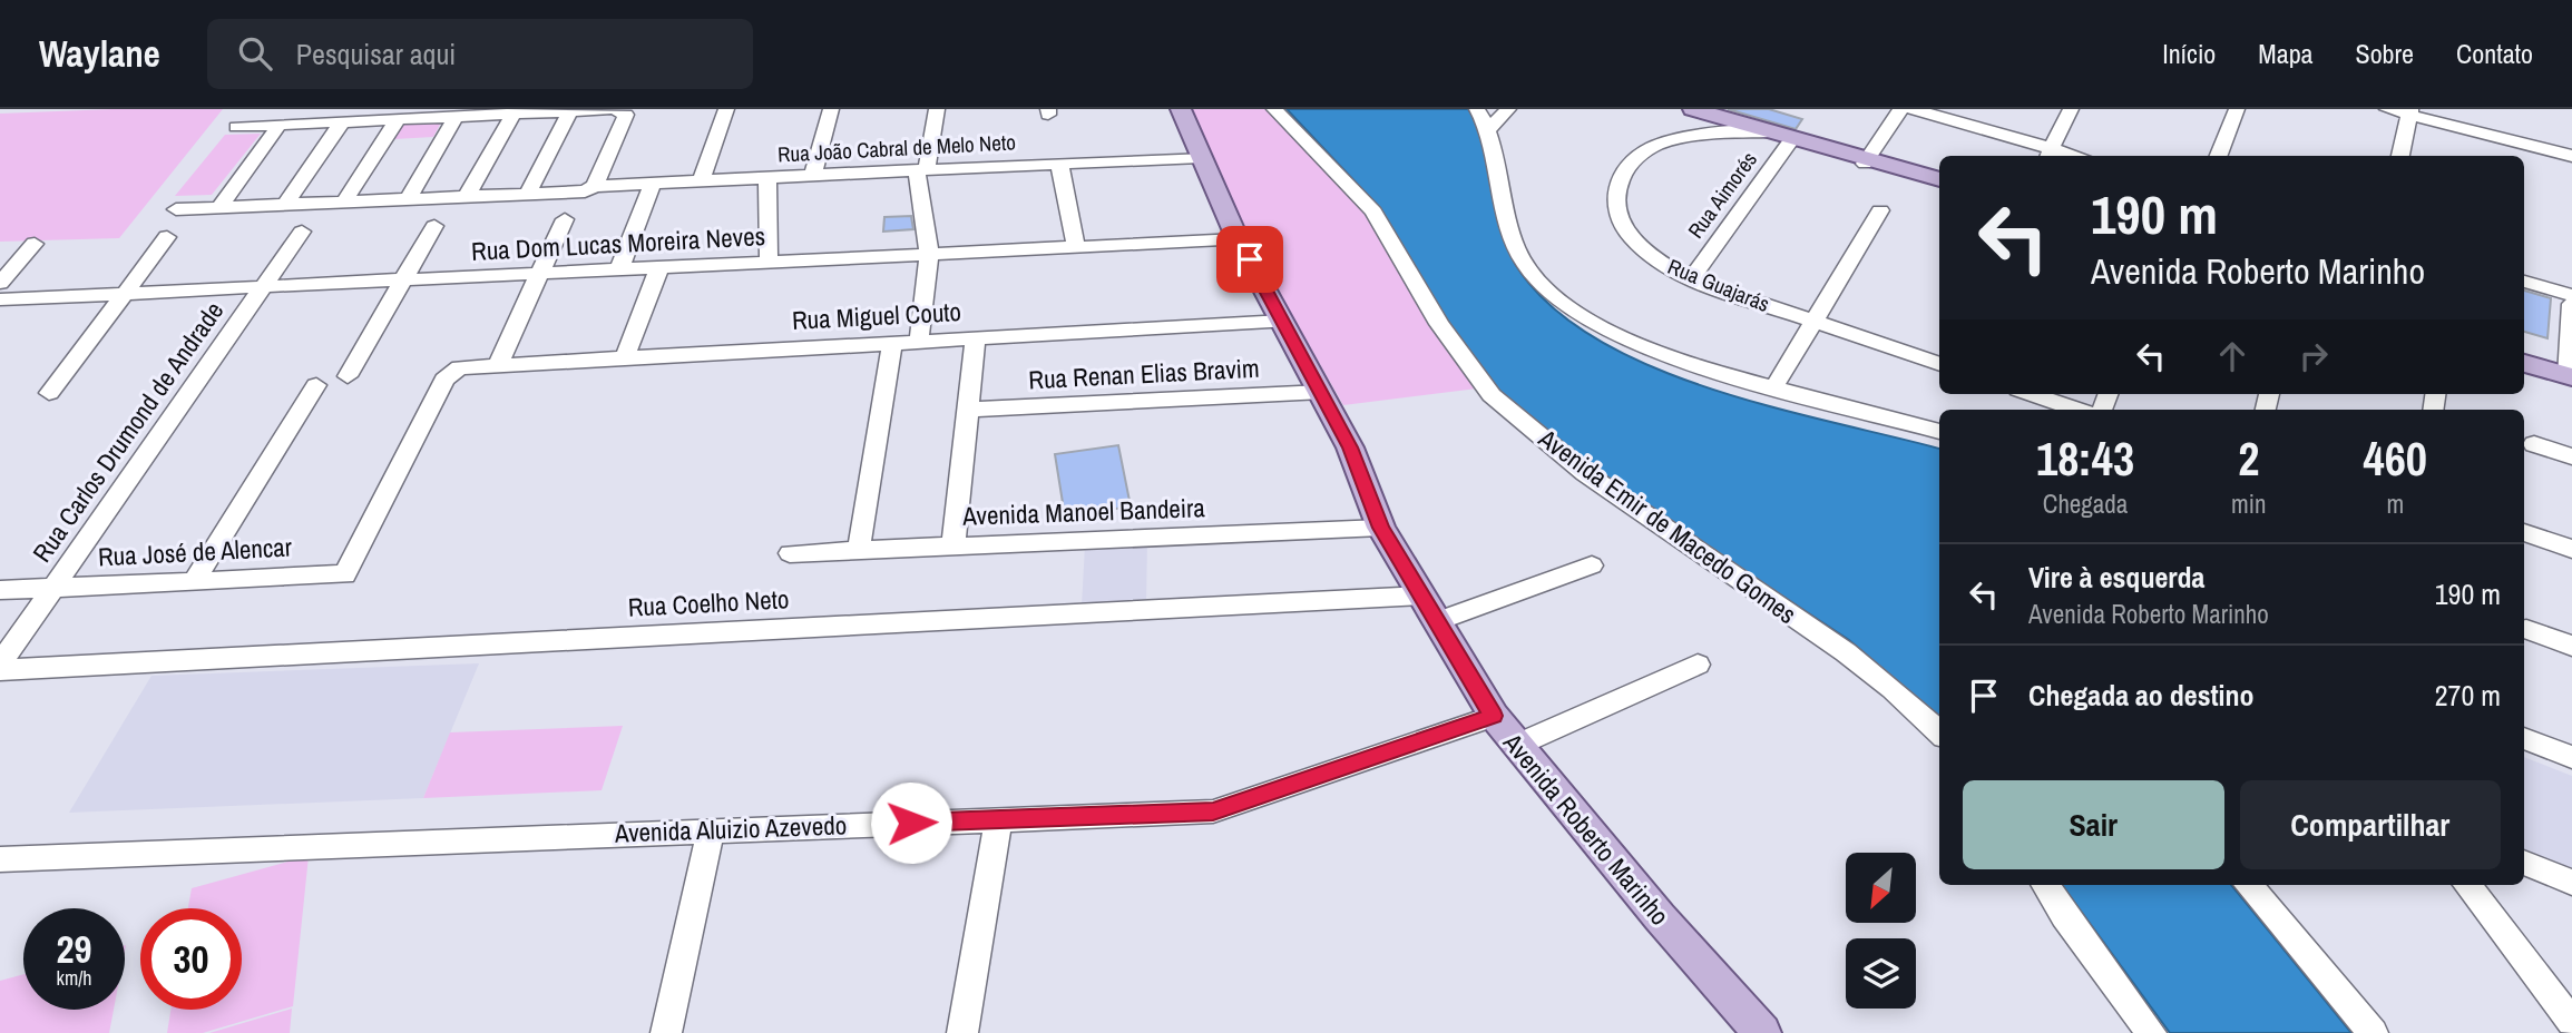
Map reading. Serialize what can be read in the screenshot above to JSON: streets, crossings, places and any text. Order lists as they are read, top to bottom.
{
  "streets": {
    "main road": ["Avenida Roberto Marinho"],
    "street": [
      "Rua João Cabral de Melo Neto",
      "Rua Aimorés",
      "Rua Dom Lucas Moreira Neves",
      "Rua Guajarás",
      "Rua Miguel Couto",
      "Rua Renan Elias Bravim",
      "Rua Carlos Drumond de Andrade",
      "Avenida Manoel Bandeira",
      "Avenida Emir de Macedo Gomes",
      "Rua José de Alencar",
      "Rua Coelho Neto",
      "Avenida Aluizio Azevedo"
    ]
  },
  "crossings": [
    ["Rua João Cabral de Melo Neto", "Avenida Roberto Marinho"],
    ["Rua Aimorés", "Rua Guajarás"],
    ["Rua Dom Lucas Moreira Neves", "Rua Carlos Drumond de Andrade"],
    ["Rua Dom Lucas Moreira Neves", "Avenida Roberto Marinho"],
    ["Rua Miguel Couto", "Rua José de Alencar"],
    ["Rua Miguel Couto", "Avenida Roberto Marinho"],
    ["Rua Renan Elias Bravim", "Avenida Roberto Marinho"],
    ["Rua Carlos Drumond de Andrade", "Rua José de Alencar"],
    ["Avenida Manoel Bandeira", "Avenida Roberto Marinho"],
    ["Rua Coelho Neto", "Avenida Roberto Marinho"],
    ["Avenida Aluizio Azevedo", "Avenida Roberto Marinho"]
  ],
  "north": "bottom left",
  "page": {
    "header": "Waylane",
    "search": "Pesquisar aqui",
    "nav": [
      "Início",
      "Mapa",
      "Sobre",
      "Contato"
    ],
    "turn": ["190 m", "Avenida Roberto Marinho"],
    "eta": [
      "18:43",
      "Chegada",
      "2",
      "min",
      "460",
      "m"
    ],
    "list": [
      {
        "name": "Vire à esquerda",
        "note": "Avenida Roberto Marinho",
        "value": "190 m"
      },
      {
        "name": "Chegada ao destino",
        "value": "270 m"
      }
    ],
    "buttons": ["Sair", "Compartilhar"],
    "speed": "29 km/h",
    "limit": "30"
  }
}
